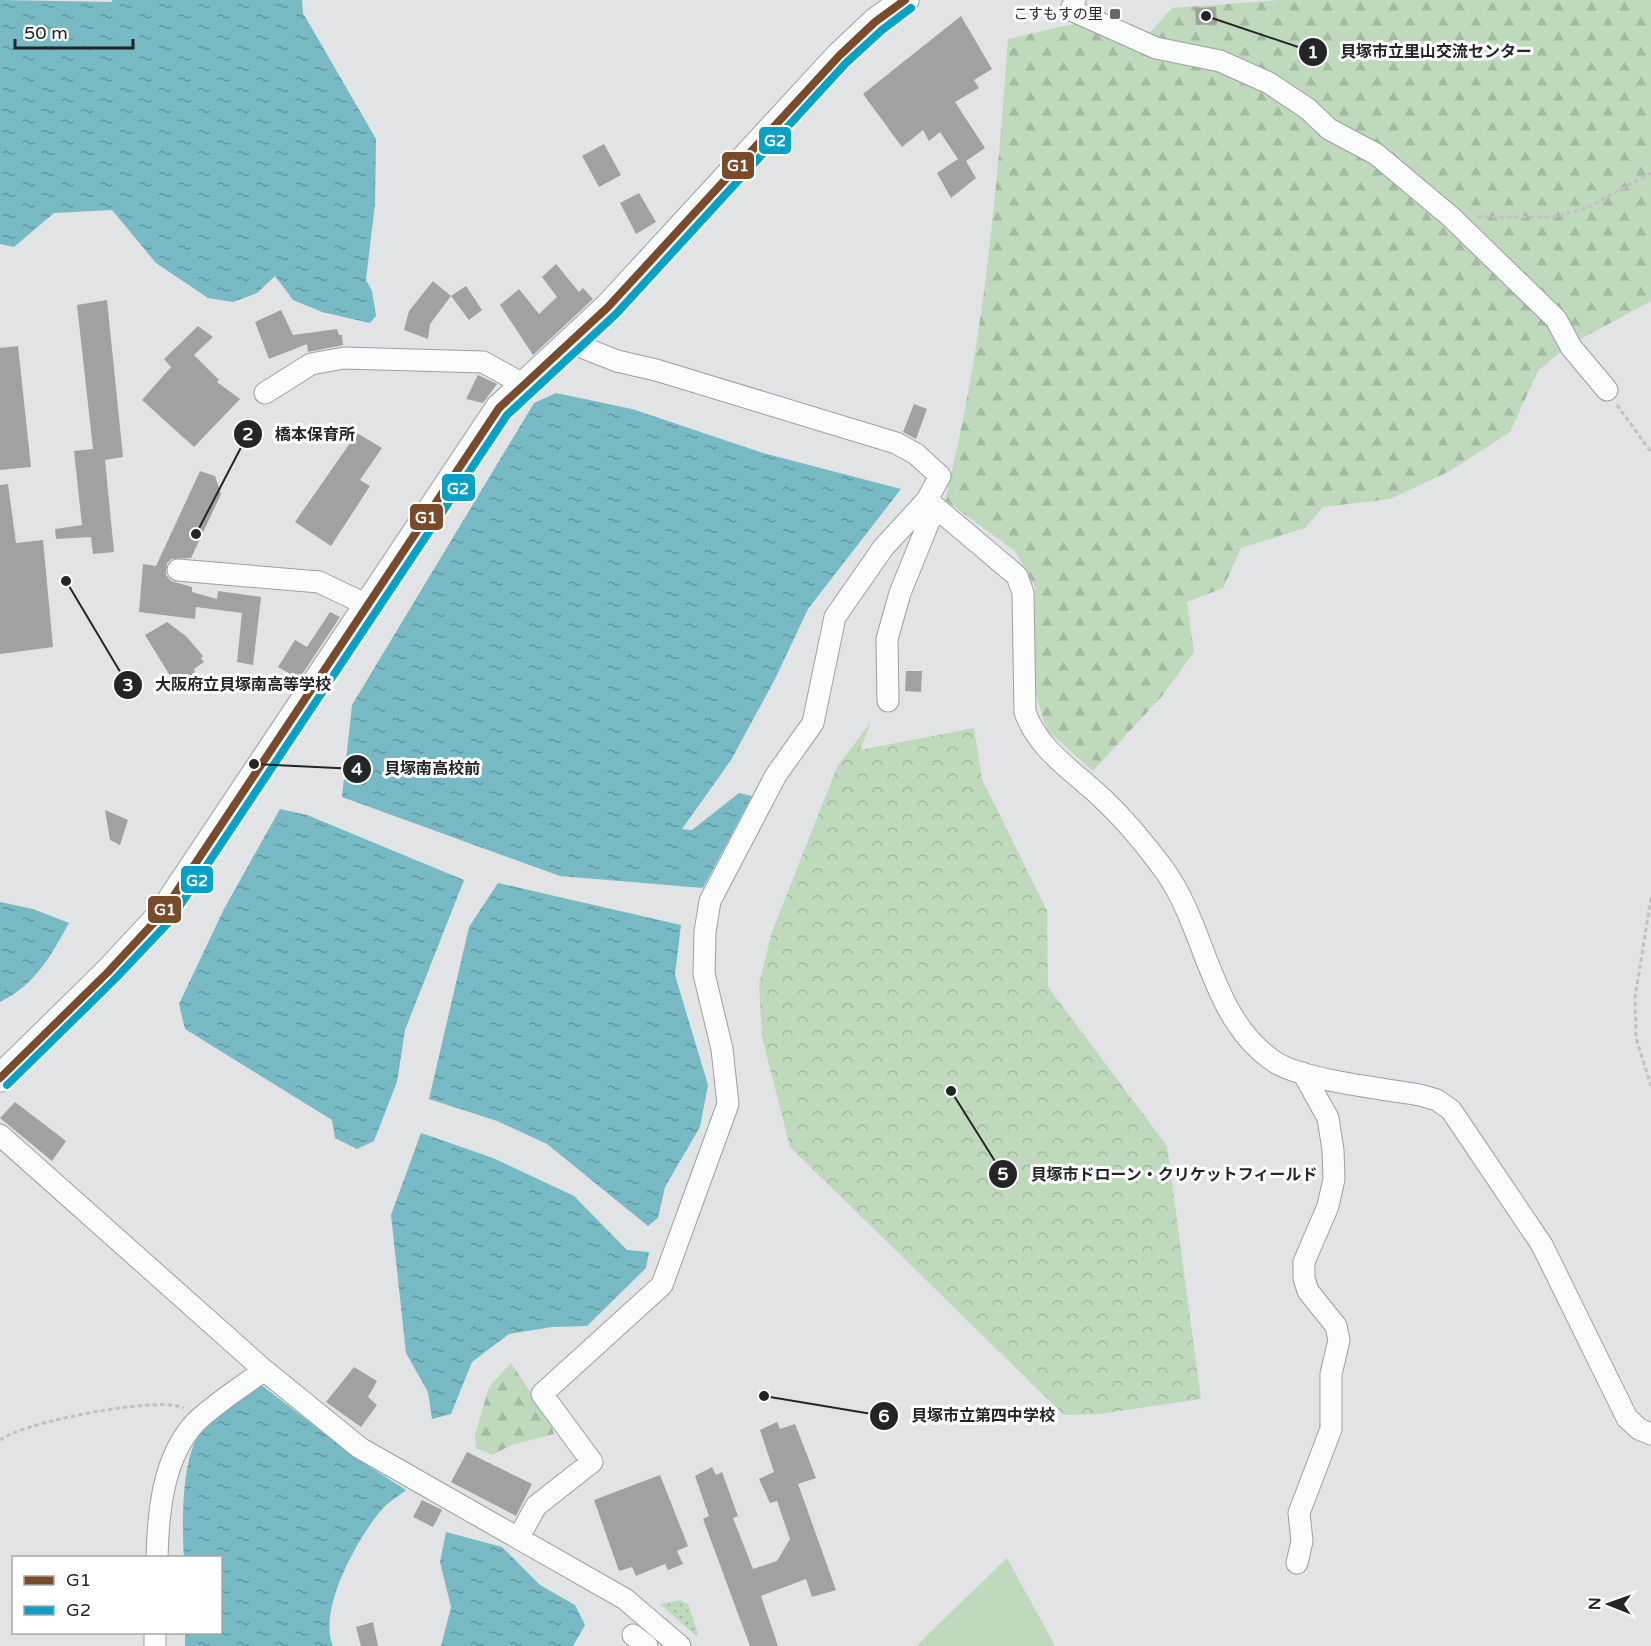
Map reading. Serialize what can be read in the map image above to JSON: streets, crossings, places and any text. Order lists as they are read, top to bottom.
{
  "places": {
    "transit": ["こすもすの里"],
    "other": [
      "貝塚市立里山交流センター",
      "橋本保育所",
      "大阪府立貝塚南高等学校",
      "貝塚南高校前",
      "貝塚市ドローン・クリケットフィールド",
      "貝塚市立第四中学校"
    ]
  },
  "lines": ["transit line G1", "transit line G2"],
  "legend": ["G1", "G2"],
  "scale_bar": "50 m",
  "north": "left"
}
